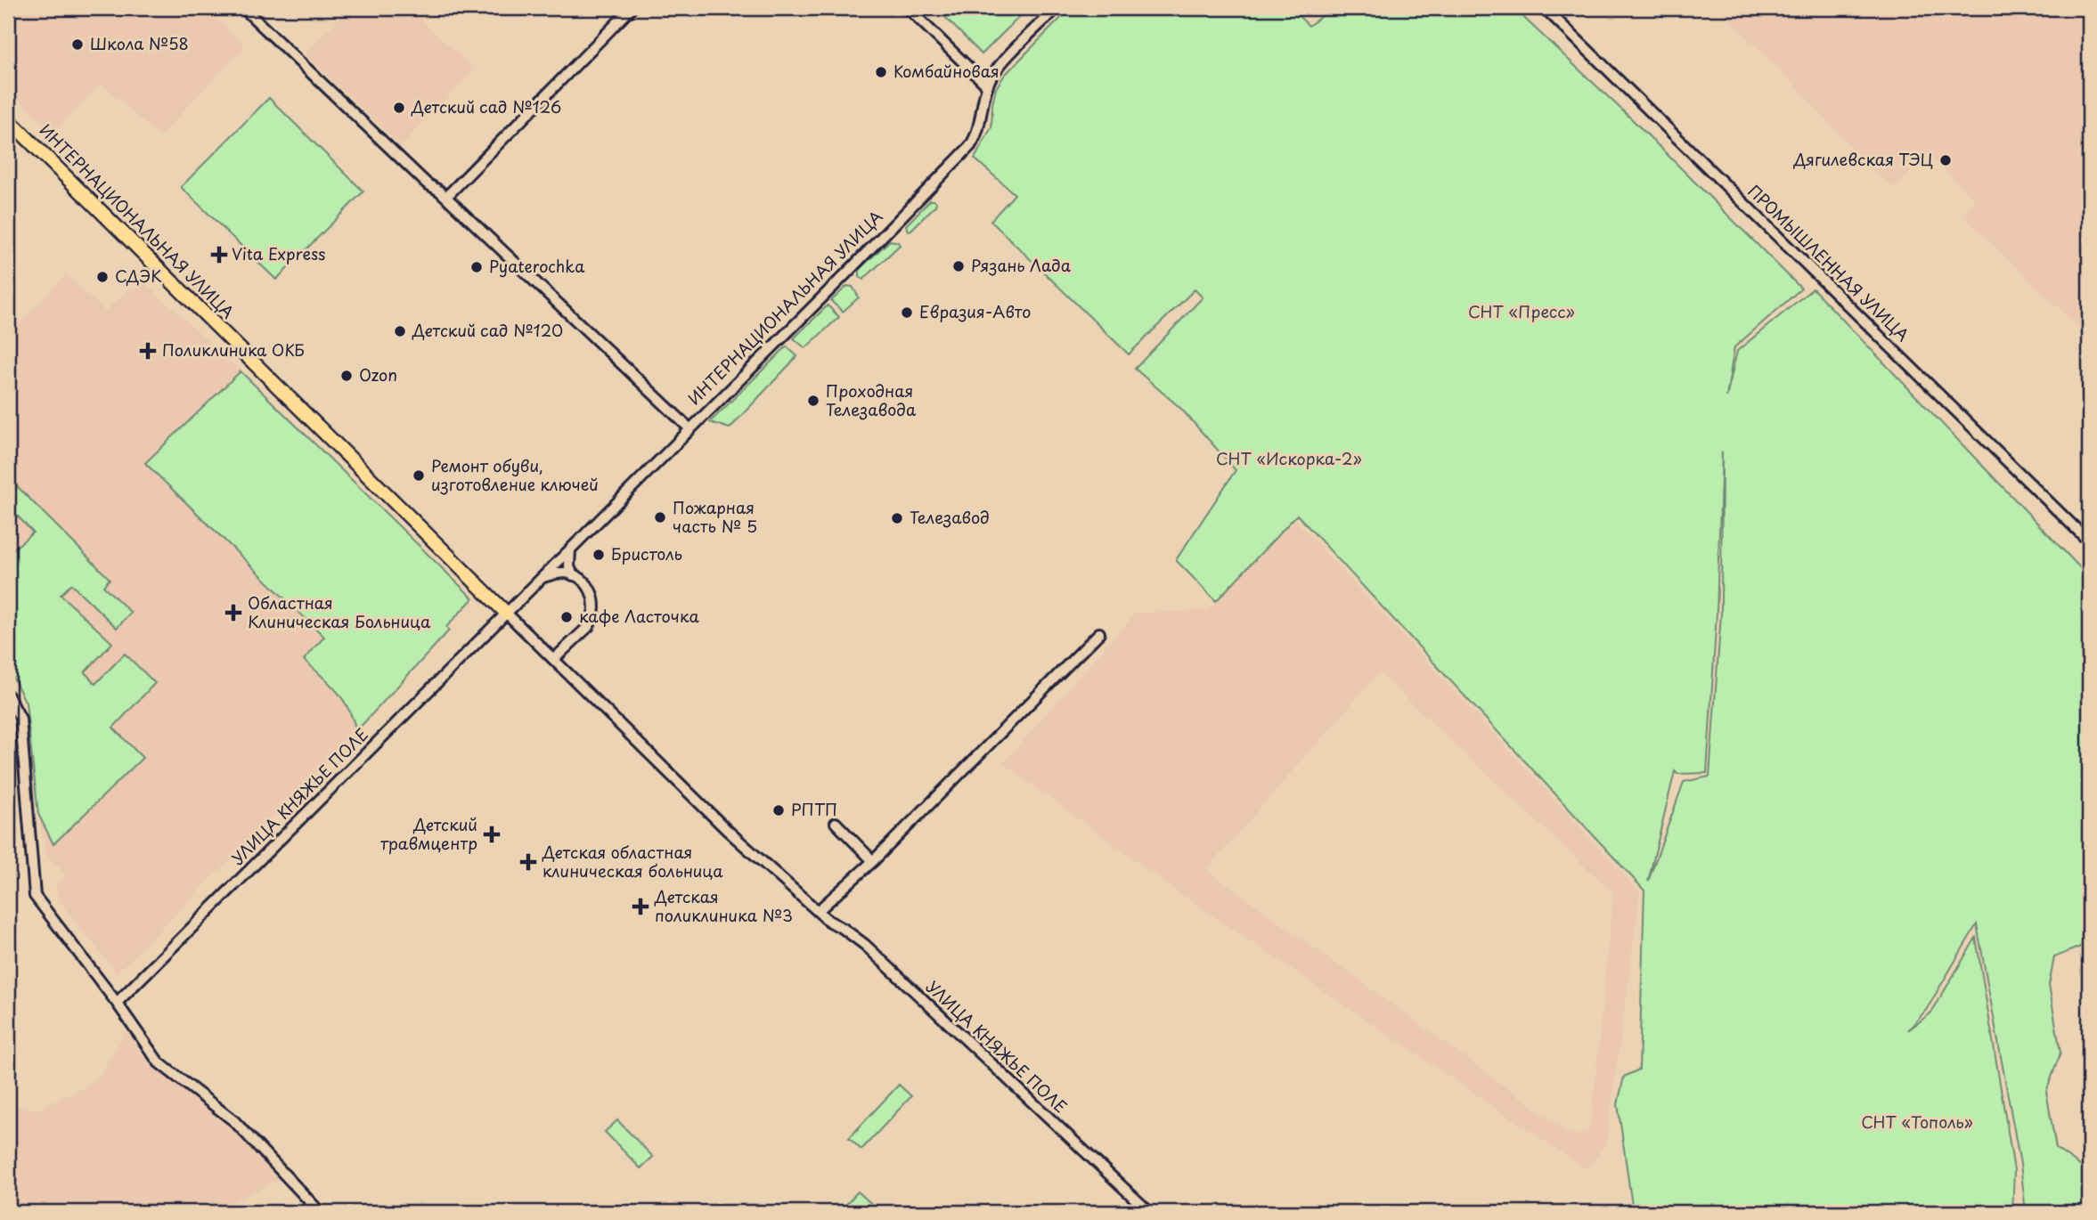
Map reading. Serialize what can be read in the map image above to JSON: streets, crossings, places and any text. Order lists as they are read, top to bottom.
{
  "streets": {
    "main road": ["ИНТЕРНАЦИОНАЛЬНАЯ УЛИЦА"],
    "street": ["ПРОМЫШЛЕННАЯ УЛИЦА", "УЛИЦА КНЯЖЬЕ ПОЛЕ"]
  },
  "crossings": [
    ["ИНТЕРНАЦИОНАЛЬНАЯ УЛИЦА", "УЛИЦА КНЯЖЬЕ ПОЛЕ"]
  ],
  "parks": ["СНТ «Пресс»", "СНТ «Искорка-2»", "СНТ «Тополь»"],
  "places": {
    "other": [
      "Школа №58",
      "Комбайновая",
      "Детский сад №126",
      "Дягилевская ТЭЦ",
      "Рязань Лада",
      "Pyaterochka",
      "СДЭК",
      "Евразия-Авто",
      "Детский сад №120",
      "Ozon",
      "Проходная Телезавода",
      "Ремонт обуви, изготовление ключей",
      "Пожарная часть № 5",
      "Телезавод",
      "Бристоль",
      "кафе Ласточка",
      "РПТП"
    ],
    "health": [
      "Vita Express",
      "Поликлиника ОКБ",
      "Областная Клиническая Больница",
      "Детский травмцентр",
      "Детская областная клиническая больница",
      "Детская поликлиника №3"
    ]
  }
}
